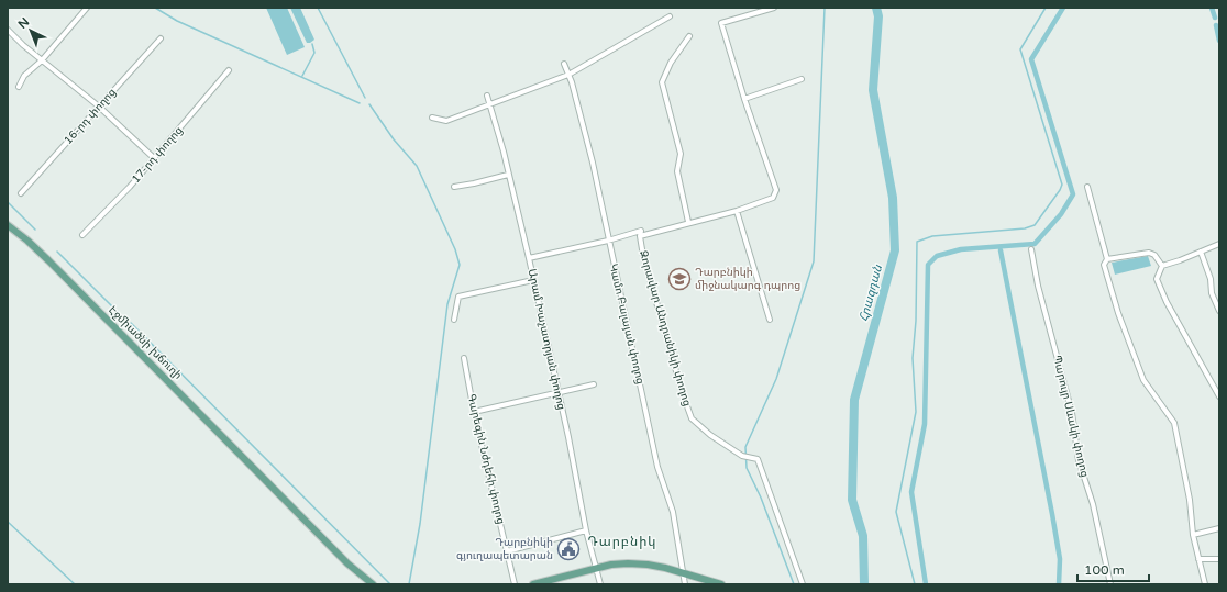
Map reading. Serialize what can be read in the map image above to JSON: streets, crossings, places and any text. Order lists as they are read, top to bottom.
{
  "streets": {
    "main road": ["Էջմիածնի խճուղի"],
    "street": [
      "16-րդ փողոց",
      "17-րդ փողոց",
      "Կամո Բալայան փողոց",
      "Զորավար Անդրանիկի փողոց",
      "Արամ Խաչատրյան փողոց",
      "Պարույր Սևակի փողոց",
      "Գարեգին Նժդեհի փողոց"
    ]
  },
  "districts": ["Դարբնիկ"],
  "water": ["Հրազդան"],
  "places": {
    "school or university": ["Դարբնիկի միջնակարգ դպրոց"],
    "public building": ["Դարբնիկի գյուղապետարան"]
  },
  "scale_bar": "100 m",
  "north": "top left"
}
